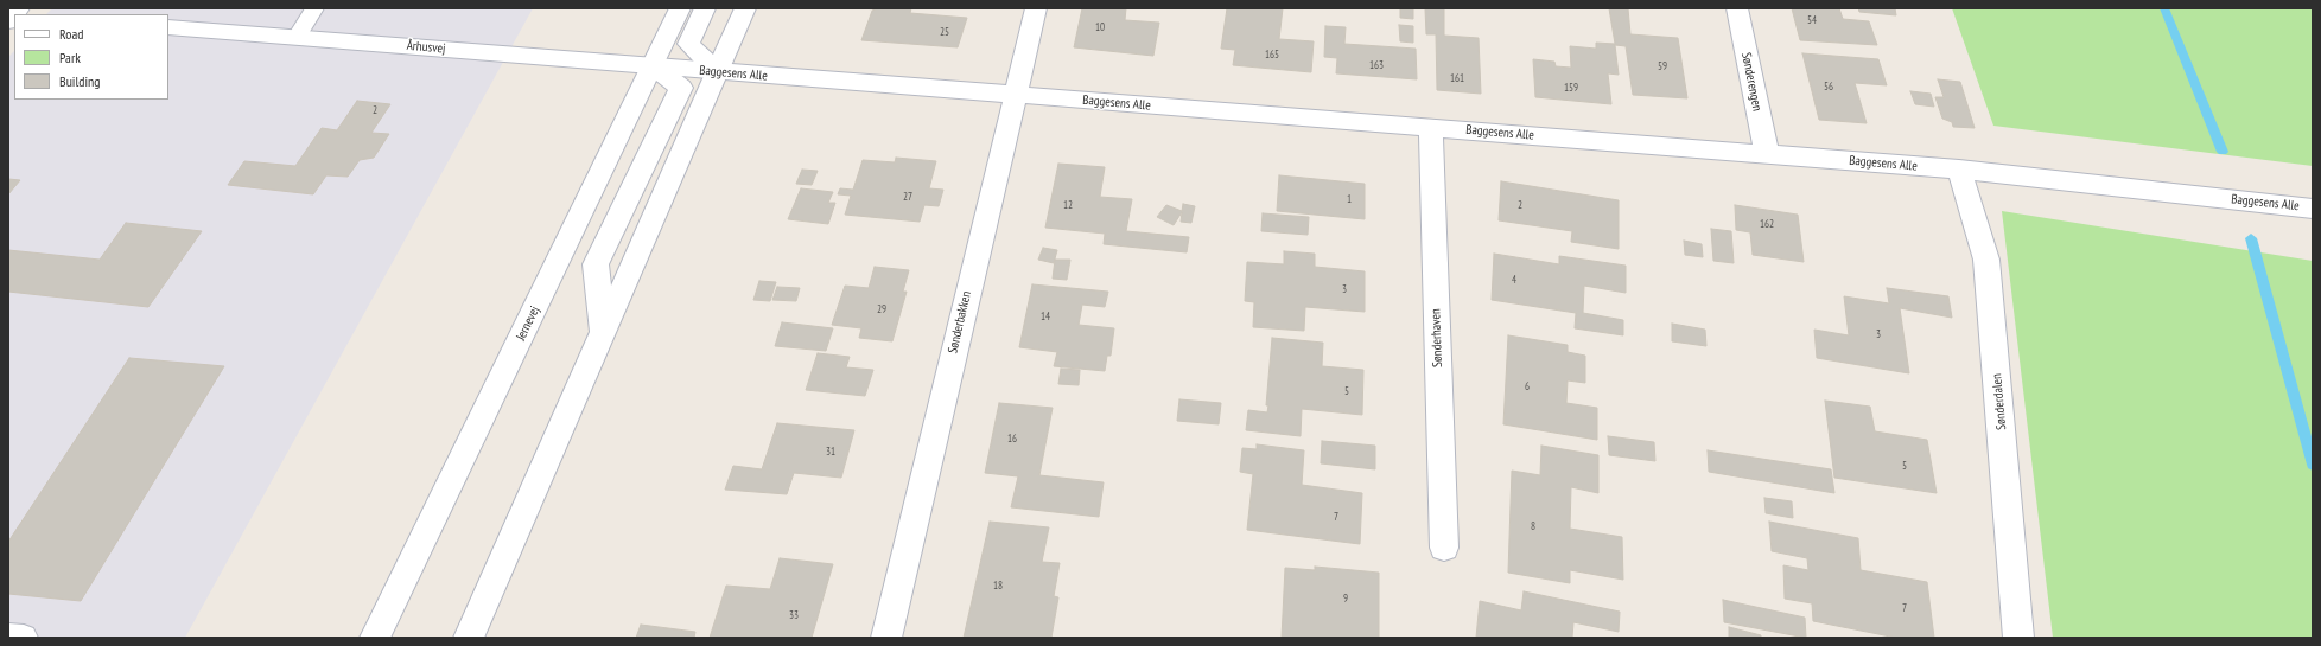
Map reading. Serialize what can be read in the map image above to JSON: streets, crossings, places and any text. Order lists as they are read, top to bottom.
{
  "streets": {
    "street": [
      "Århusvej",
      "Baggesens Alle",
      "Sønderengen",
      "Sønderbakken",
      "Jernevej",
      "Sønderhaven",
      "Sønderdalen"
    ]
  },
  "crossings": [
    ["Århusvej", "Baggesens Alle"],
    ["Århusvej", "Jernevej"],
    ["Baggesens Alle", "Sønderengen"],
    ["Baggesens Alle", "Sønderbakken"],
    ["Baggesens Alle", "Sønderhaven"],
    ["Baggesens Alle", "Sønderdalen"]
  ],
  "house_numbers": [
    "54",
    "10",
    "25",
    "165",
    "163",
    "59",
    "161",
    "56",
    "159",
    "2",
    "27",
    "1",
    "12",
    "2",
    "162",
    "4",
    "3",
    "29",
    "14",
    "3",
    "6",
    "5",
    "16",
    "31",
    "5",
    "7",
    "8",
    "18",
    "9",
    "7",
    "33"
  ],
  "legend": ["Road", "Park", "Building"]
}
